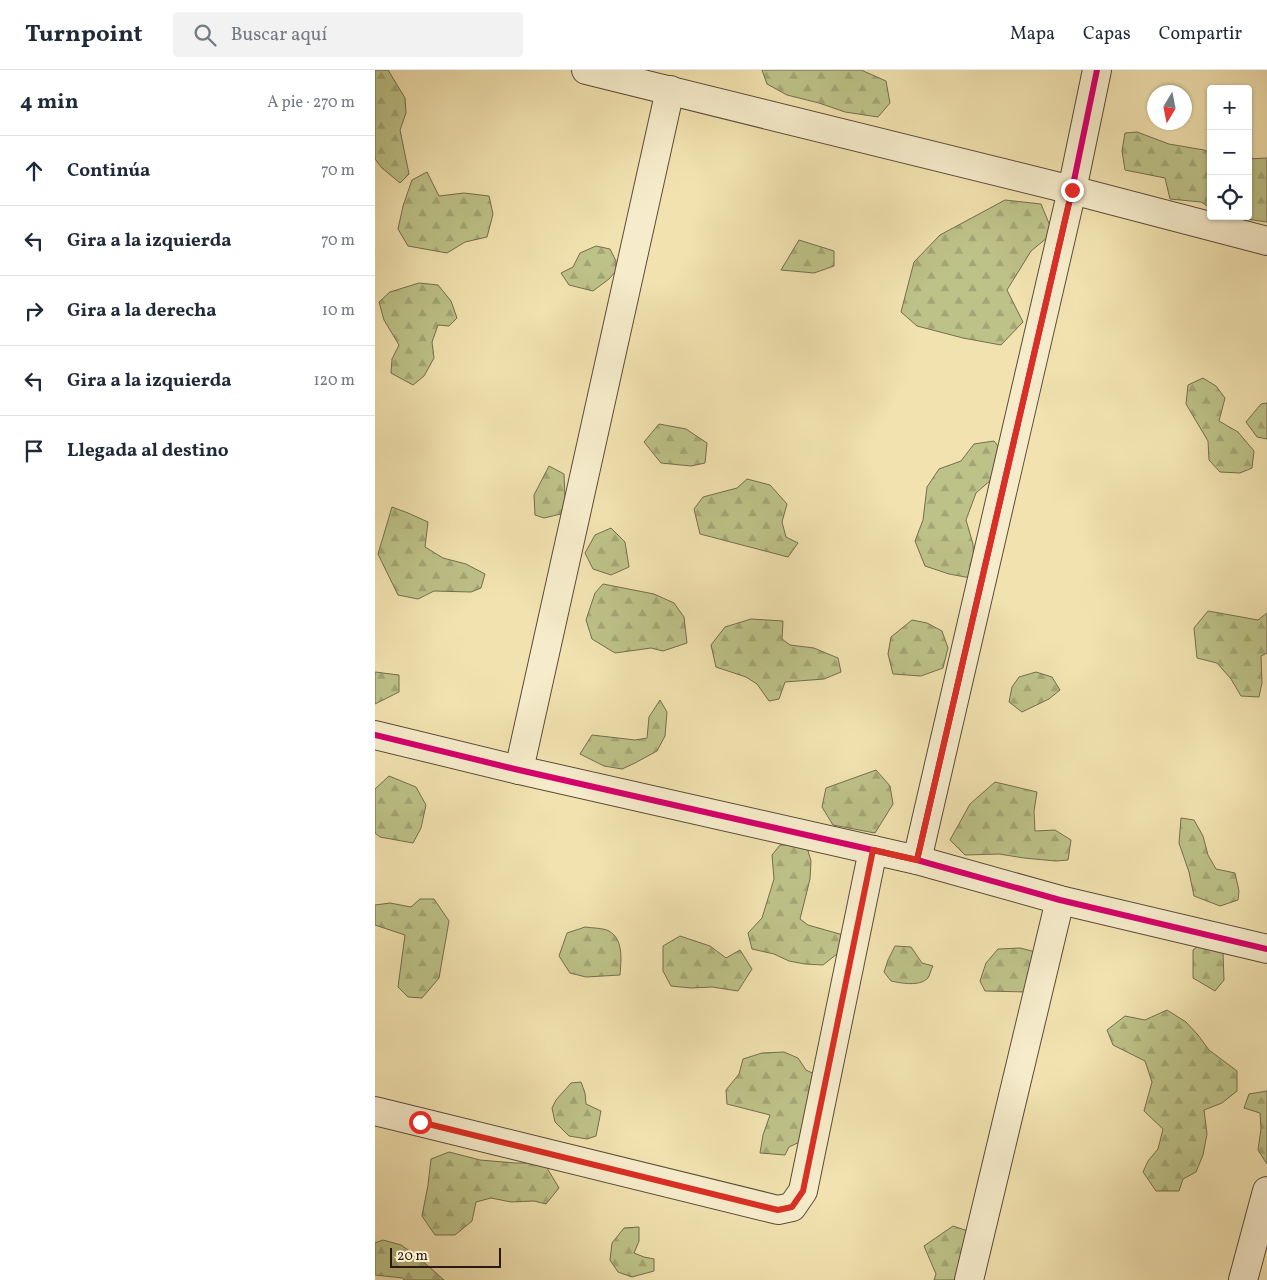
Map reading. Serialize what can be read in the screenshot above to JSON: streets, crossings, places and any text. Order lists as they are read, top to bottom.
{
  "scale_bar": "20 m",
  "north": "bottom",
  "page": {
    "header": "Turnpoint",
    "search": "Buscar aquí",
    "nav": ["Mapa", "Capas", "Compartir"],
    "heading": ["4 min", "A pie · 270 m"],
    "map_buttons": ["+", "−"],
    "list": [
      ["Continúa", "70 m"],
      ["Gira a la izquierda", "70 m"],
      ["Gira a la derecha", "10 m"],
      ["Gira a la izquierda", "120 m"],
      "Llegada al destino"
    ],
    "scale": "20 m"
  }
}
